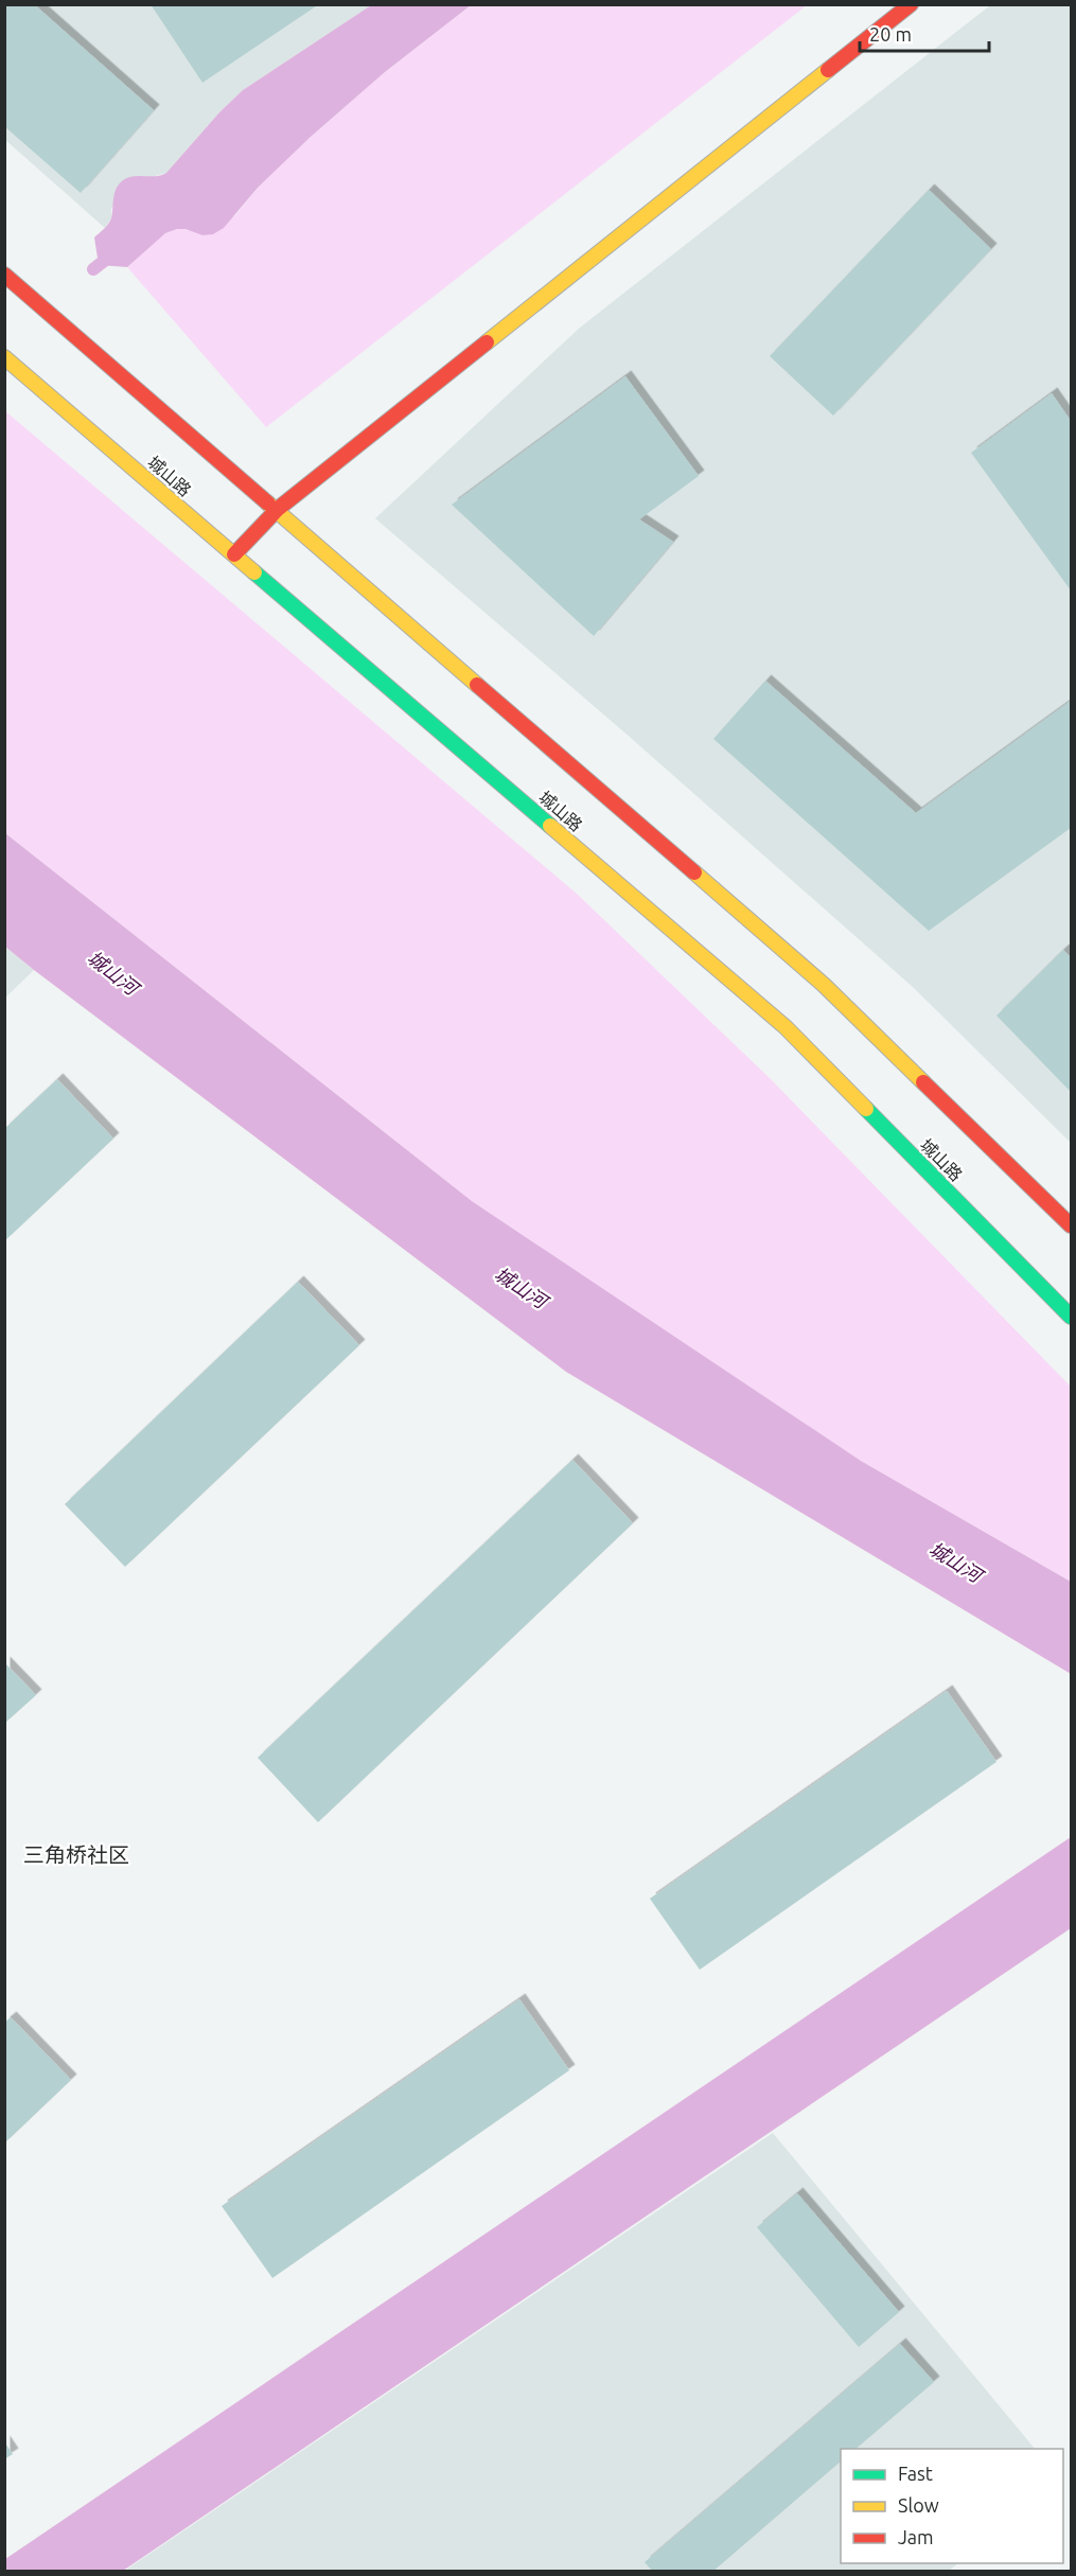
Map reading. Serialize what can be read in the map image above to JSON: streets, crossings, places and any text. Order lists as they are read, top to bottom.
{
  "streets": {
    "main road": ["城山路"]
  },
  "districts": ["三角桥社区"],
  "water": ["城山河"],
  "legend": ["Fast", "Slow", "Jam"],
  "scale_bar": "20 m"
}
